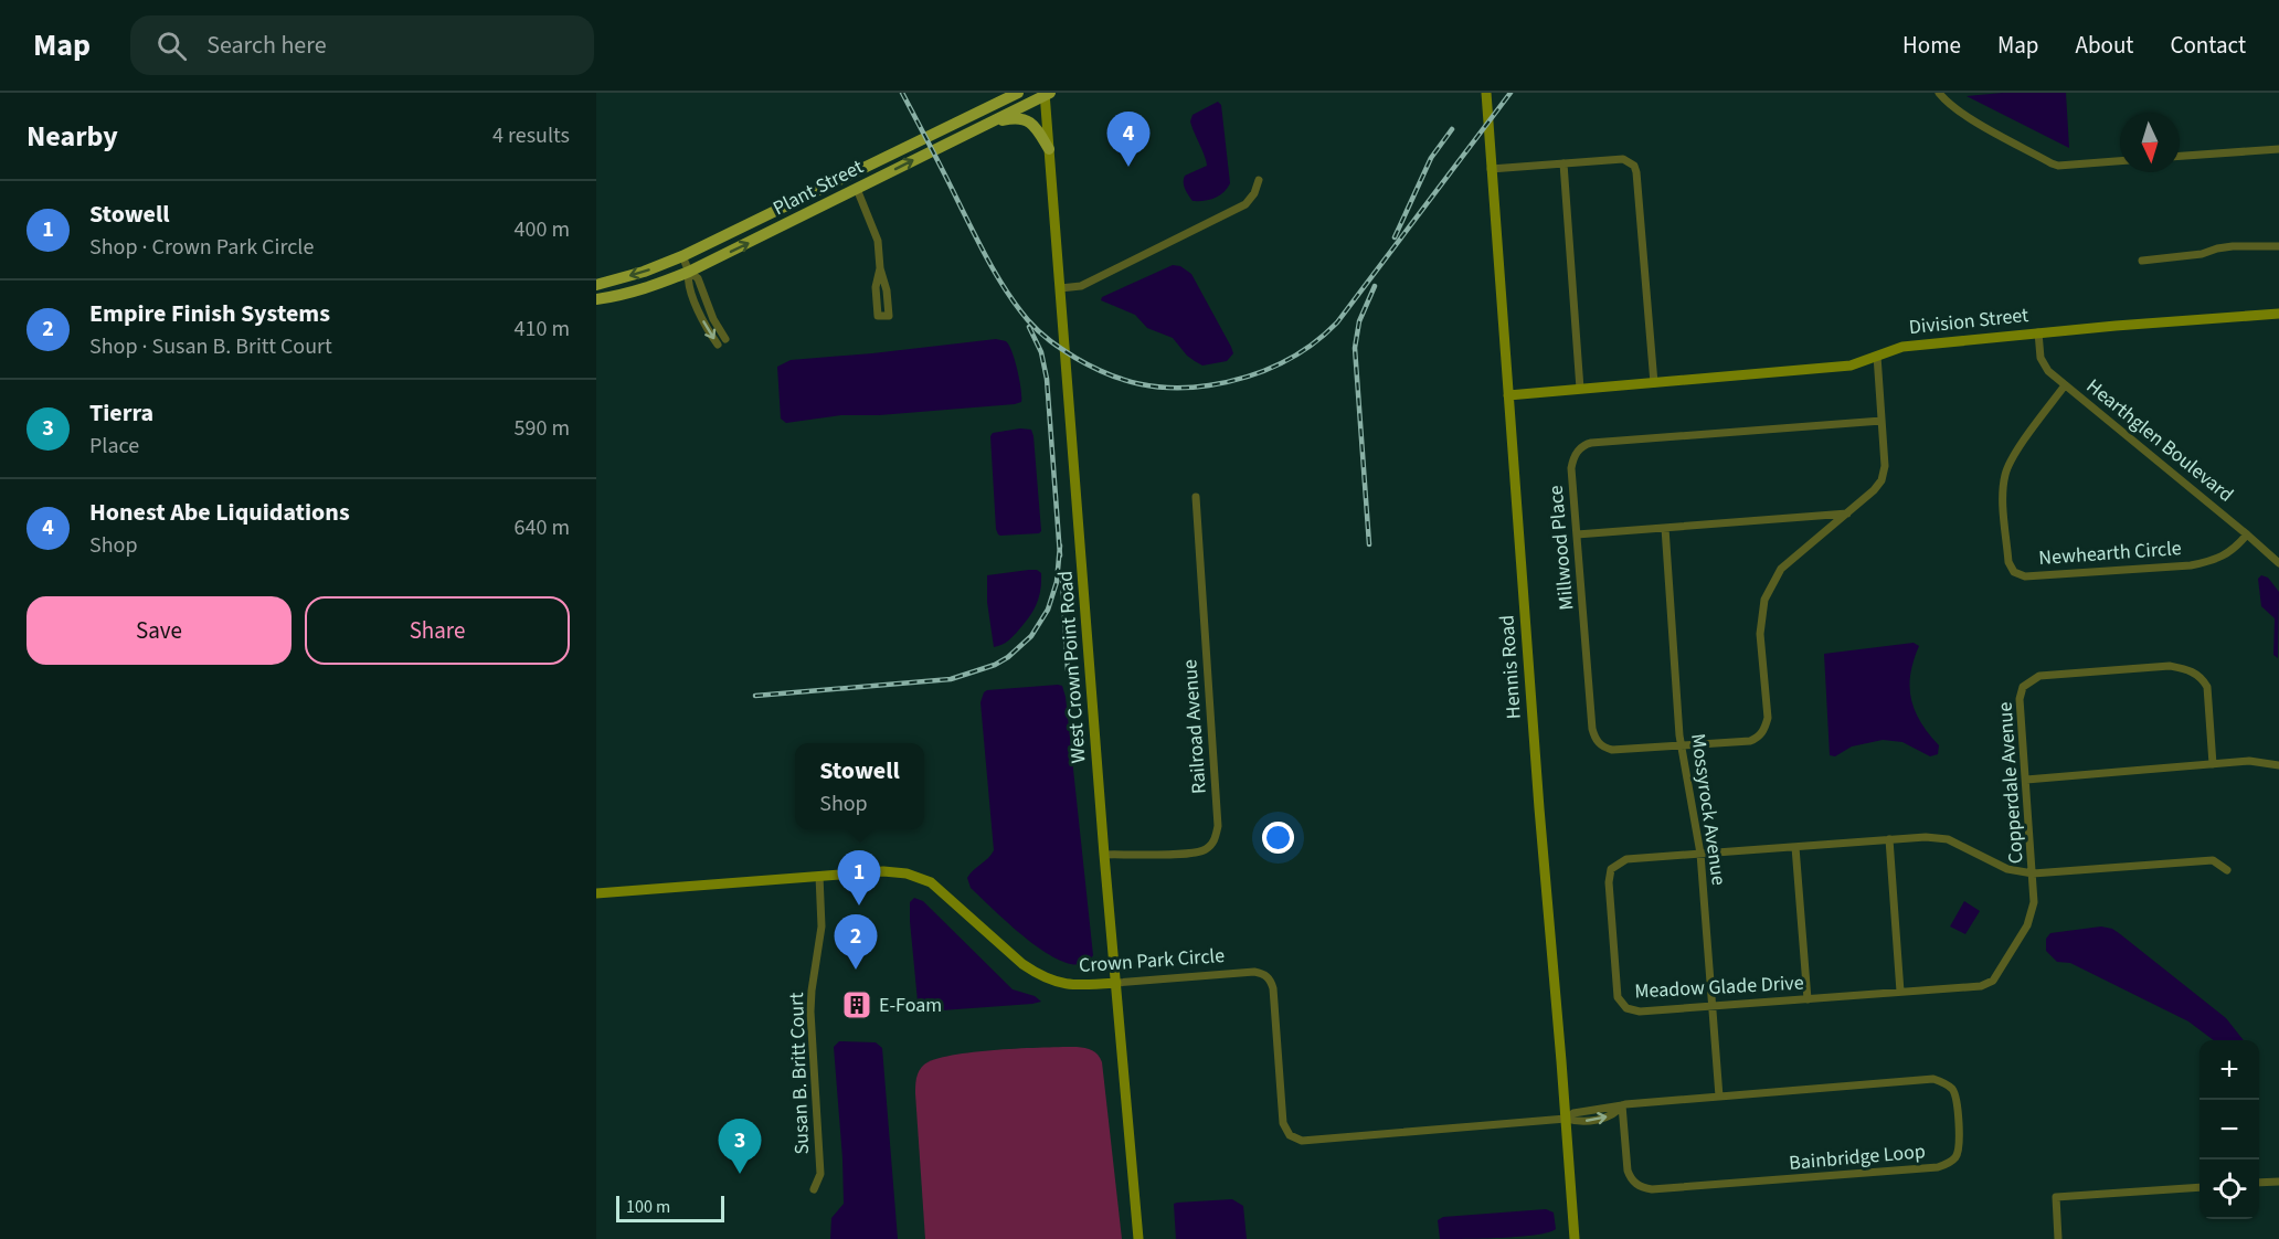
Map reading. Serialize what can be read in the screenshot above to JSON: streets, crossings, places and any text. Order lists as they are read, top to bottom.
{
  "streets": {
    "main road": ["Plant Street"],
    "street": [
      "Division Street",
      "Hearthglen Boulevard",
      "Millwood Place",
      "Newhearth Circle",
      "West Crown Point Road",
      "Hennis Road",
      "Railroad Avenue",
      "Copperdale Avenue",
      "Mossyrock Avenue",
      "Crown Park Circle",
      "Meadow Glade Drive",
      "Susan B. Britt Court",
      "Bainbridge Loop"
    ]
  },
  "crossings": [
    ["Plant Street", "West Crown Point Road"],
    ["Division Street", "Hearthglen Boulevard"],
    ["Division Street", "Millwood Place"],
    ["Division Street", "Hennis Road"],
    ["Hearthglen Boulevard", "Newhearth Circle"],
    ["Millwood Place", "Mossyrock Avenue"],
    ["West Crown Point Road", "Railroad Avenue"],
    ["West Crown Point Road", "Crown Park Circle"],
    ["Hennis Road", "Crown Park Circle"],
    ["Hennis Road", "Bainbridge Loop"],
    ["Copperdale Avenue", "Meadow Glade Drive"],
    ["Mossyrock Avenue", "Meadow Glade Drive"],
    ["Mossyrock Avenue", "Bainbridge Loop"],
    ["Crown Park Circle", "Susan B. Britt Court"],
    ["Crown Park Circle", "Bainbridge Loop"]
  ],
  "places": {
    "building": ["E-Foam"]
  },
  "scale_bar": "100 m",
  "north": "bottom",
  "page": {
    "header": "Map",
    "search": "Search here",
    "nav": [
      "Home",
      "Map",
      "About",
      "Contact"
    ],
    "heading": ["Nearby", "4 results"],
    "pins": [
      "4",
      "1",
      "2",
      "3"
    ],
    "list": [
      {
        "mark": "1",
        "name": "Stowell",
        "note": "Shop · Crown Park Circle",
        "value": "400 m"
      },
      {
        "mark": "2",
        "name": "Empire Finish Systems",
        "note": "Shop · Susan B. Britt Court",
        "value": "410 m"
      },
      {
        "mark": "3",
        "name": "Tierra",
        "note": "Place",
        "value": "590 m"
      },
      {
        "mark": "4",
        "name": "Honest Abe Liquidations",
        "note": "Shop",
        "value": "640 m"
      }
    ],
    "buttons": ["Save", "Share"],
    "popup": ["Stowell", "Shop"],
    "map_buttons": ["+", "−"],
    "scale": "100 m"
  }
}
